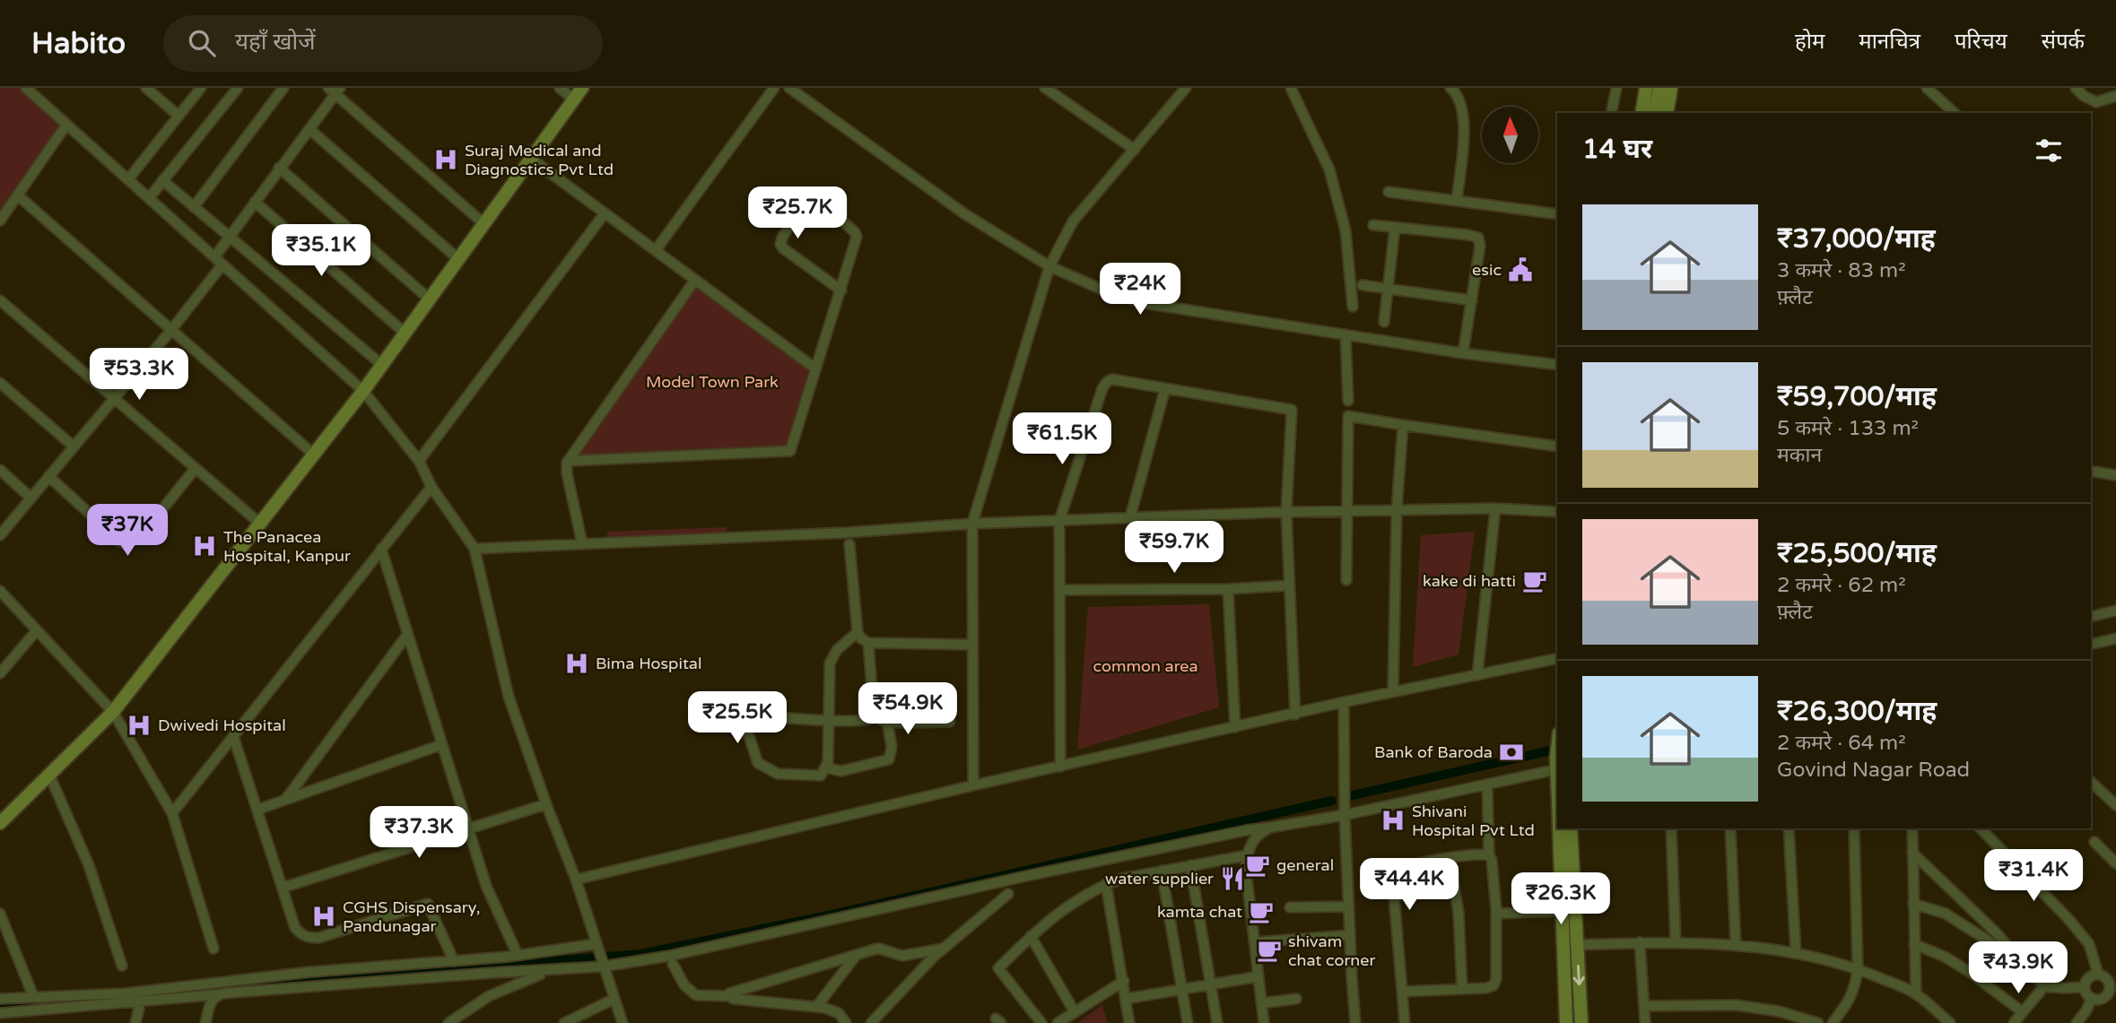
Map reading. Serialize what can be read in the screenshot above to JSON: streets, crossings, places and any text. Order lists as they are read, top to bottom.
{
  "parks": ["Model Town Park", "common area"],
  "places": {
    "hospital": [
      "Suraj Medical and Diagnostics Pvt Ltd",
      "The Panacea Hospital, Kanpur",
      "Bima Hospital",
      "Dwivedi Hospital",
      "Shivani Hospital Pvt Ltd",
      "CGHS Dispensary, Pandunagar"
    ],
    "public building": ["esic"],
    "cafe": [
      "kake di hatti",
      "general",
      "kamta chat",
      "shivam chat corner"
    ],
    "bank": ["Bank of Baroda"],
    "restaurant": ["water supplier"]
  },
  "north": "top",
  "page": {
    "header": "Habito",
    "search": "यहाँ खोजें",
    "nav": [
      "होम",
      "मानचित्र",
      "परिचय",
      "संपर्क"
    ],
    "heading": "14 घर",
    "price": [
      "₹25.7K",
      "₹35.1K",
      "₹24K",
      "₹53.3K",
      "₹61.5K",
      "₹37K",
      "₹59.7K",
      "₹54.9K",
      "₹25.5K",
      "₹37.3K",
      "₹31.4K",
      "₹44.4K",
      "₹26.3K",
      "₹43.9K"
    ],
    "list": [
      {
        "name": "₹37,000/माह",
        "note": "3 कमरे · 83 m² · फ़्लैट"
      },
      {
        "name": "₹59,700/माह",
        "note": "5 कमरे · 133 m² · मकान"
      },
      {
        "name": "₹25,500/माह",
        "note": "2 कमरे · 62 m² · फ़्लैट"
      },
      {
        "name": "₹26,300/माह",
        "note": "2 कमरे · 64 m² · Govind Nagar Road"
      }
    ]
  }
}
